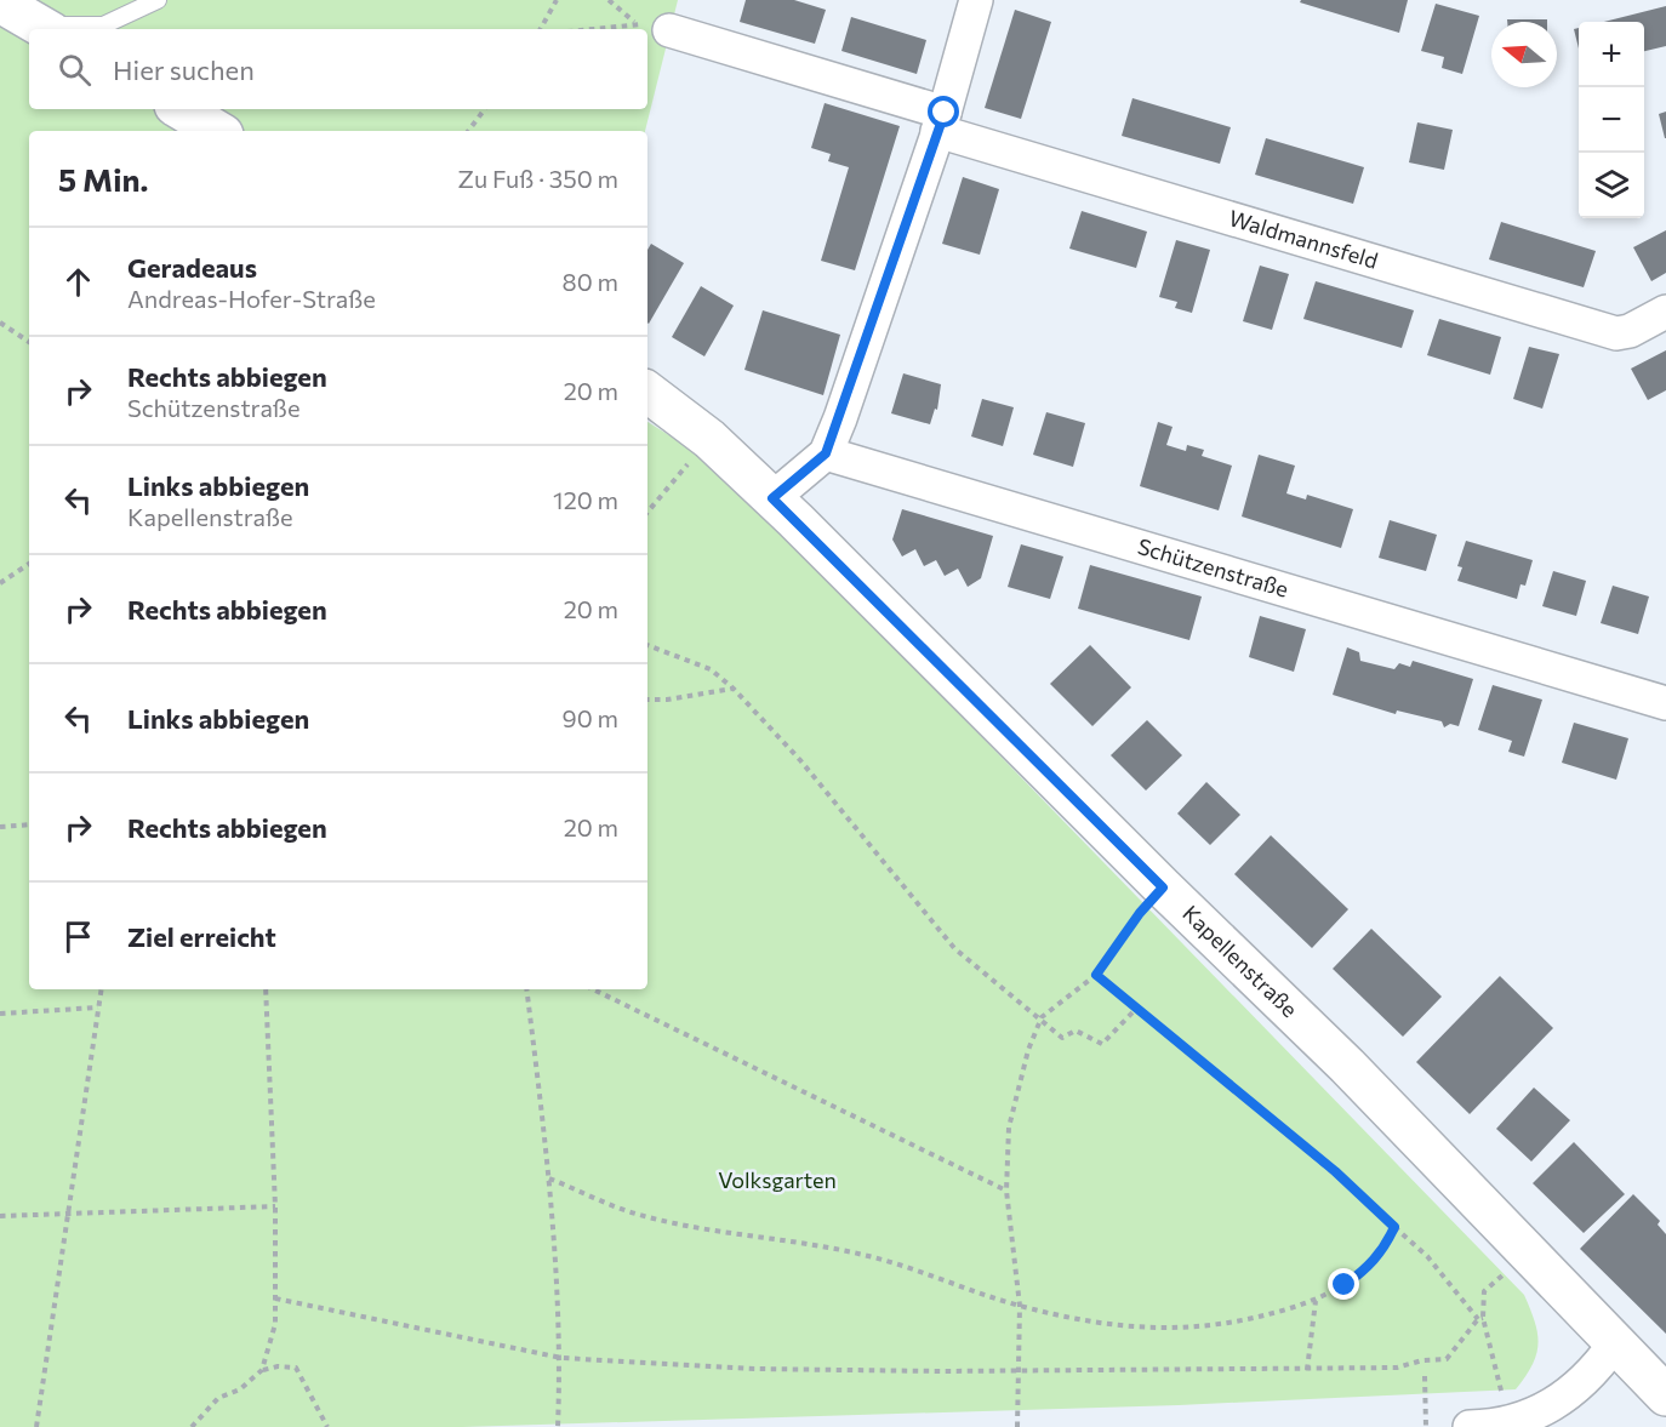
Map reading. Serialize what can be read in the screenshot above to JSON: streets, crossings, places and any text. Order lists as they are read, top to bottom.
{
  "streets": {
    "street": ["Waldmannsfeld", "Schützenstraße", "Kapellenstraße"]
  },
  "parks": ["Volksgarten"],
  "north": "left",
  "page": {
    "map_buttons": ["+", "−"],
    "search": "Hier suchen",
    "heading": ["5 Min.", "Zu Fuß · 350 m"],
    "list": [
      ["Geradeaus", "Andreas-Hofer-Straße", "80 m"],
      ["Rechts abbiegen", "Schützenstraße", "20 m"],
      ["Links abbiegen", "Kapellenstraße", "120 m"],
      ["Rechts abbiegen", "20 m"],
      ["Links abbiegen", "90 m"],
      ["Rechts abbiegen", "20 m"],
      "Ziel erreicht"
    ]
  }
}
